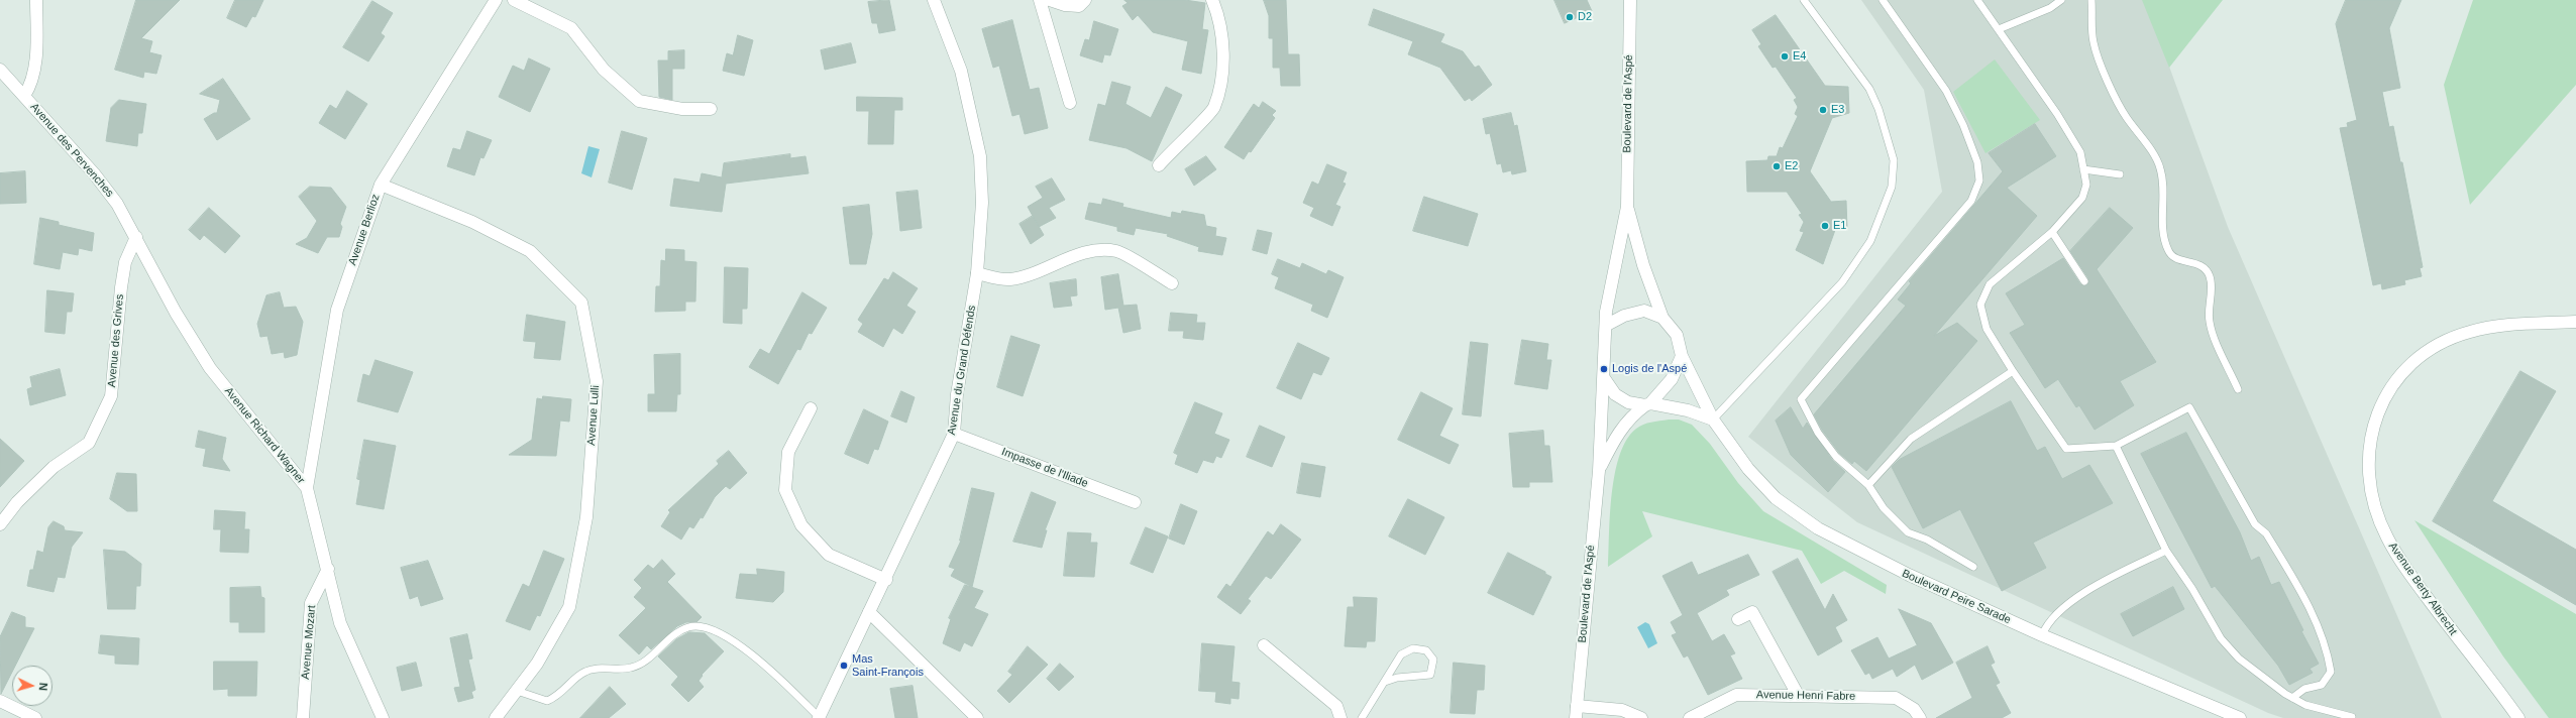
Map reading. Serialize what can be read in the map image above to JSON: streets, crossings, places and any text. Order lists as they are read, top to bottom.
{
  "streets": {
    "street": [
      "Boulevard de l'Aspé",
      "Avenue des Pervenches",
      "Avenue Berlioz",
      "Avenue des Grives",
      "Avenue du Grand Défends",
      "Avenue Lulli",
      "Avenue Richard Wagner",
      "Impasse de l'Iliade",
      "Avenue Berty Albrecht",
      "Boulevard Peire Sarade",
      "Avenue Mozart",
      "Avenue Henri Fabre"
    ]
  },
  "crossings": [
    ["Boulevard de l'Aspé", "Boulevard Peire Sarade"],
    ["Avenue des Pervenches", "Avenue des Grives"],
    ["Avenue des Pervenches", "Avenue Richard Wagner"],
    ["Avenue Berlioz", "Avenue Lulli"],
    ["Avenue Berlioz", "Avenue Richard Wagner"],
    ["Avenue des Grives", "Avenue Richard Wagner"],
    ["Avenue du Grand Défends", "Impasse de l'Iliade"],
    ["Avenue Richard Wagner", "Avenue Mozart"]
  ],
  "places": [
    "D2",
    "E4",
    "E3",
    "E2",
    "E1",
    "Logis de l'Aspé",
    "Mas Saint-François"
  ],
  "north": "right"
}
